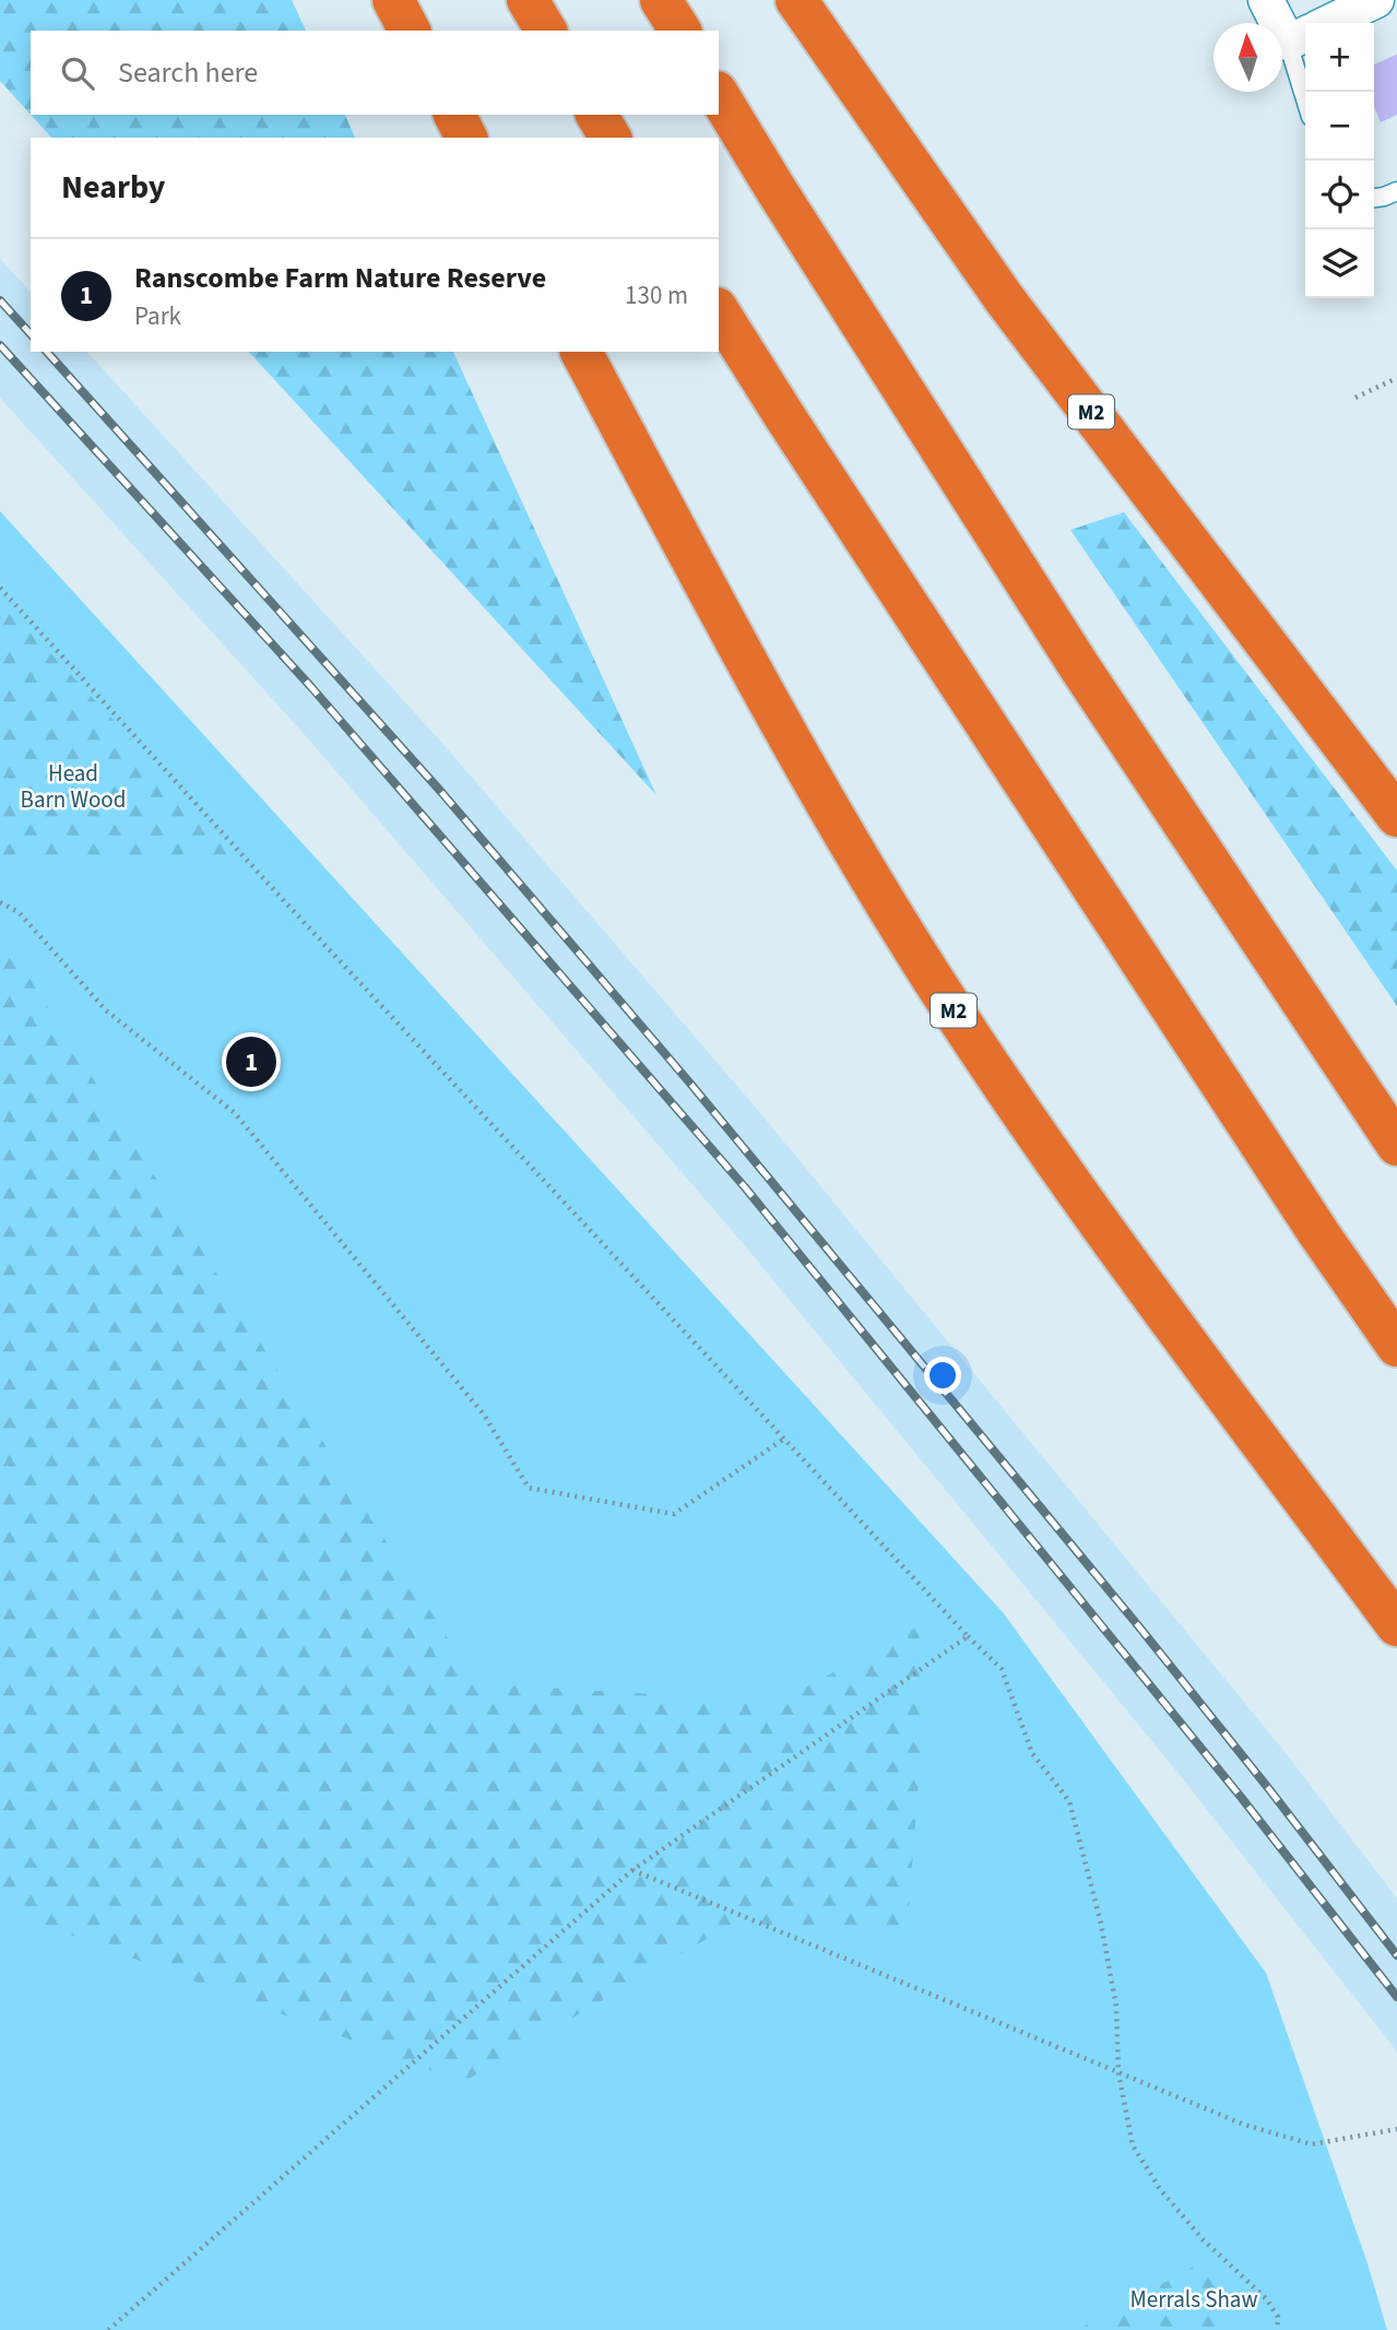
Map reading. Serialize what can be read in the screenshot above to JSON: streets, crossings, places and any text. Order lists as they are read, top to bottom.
{
  "streets": {
    "highway": ["M2"]
  },
  "parks": ["Head Barn Wood", "Merrals Shaw"],
  "north": "top",
  "page": {
    "map_buttons": ["+", "−"],
    "search": "Search here",
    "heading": "Nearby",
    "list": [
      {
        "mark": "1",
        "name": "Ranscombe Farm Nature Reserve",
        "note": "Park",
        "value": "130 m"
      }
    ],
    "pins": "1"
  }
}
